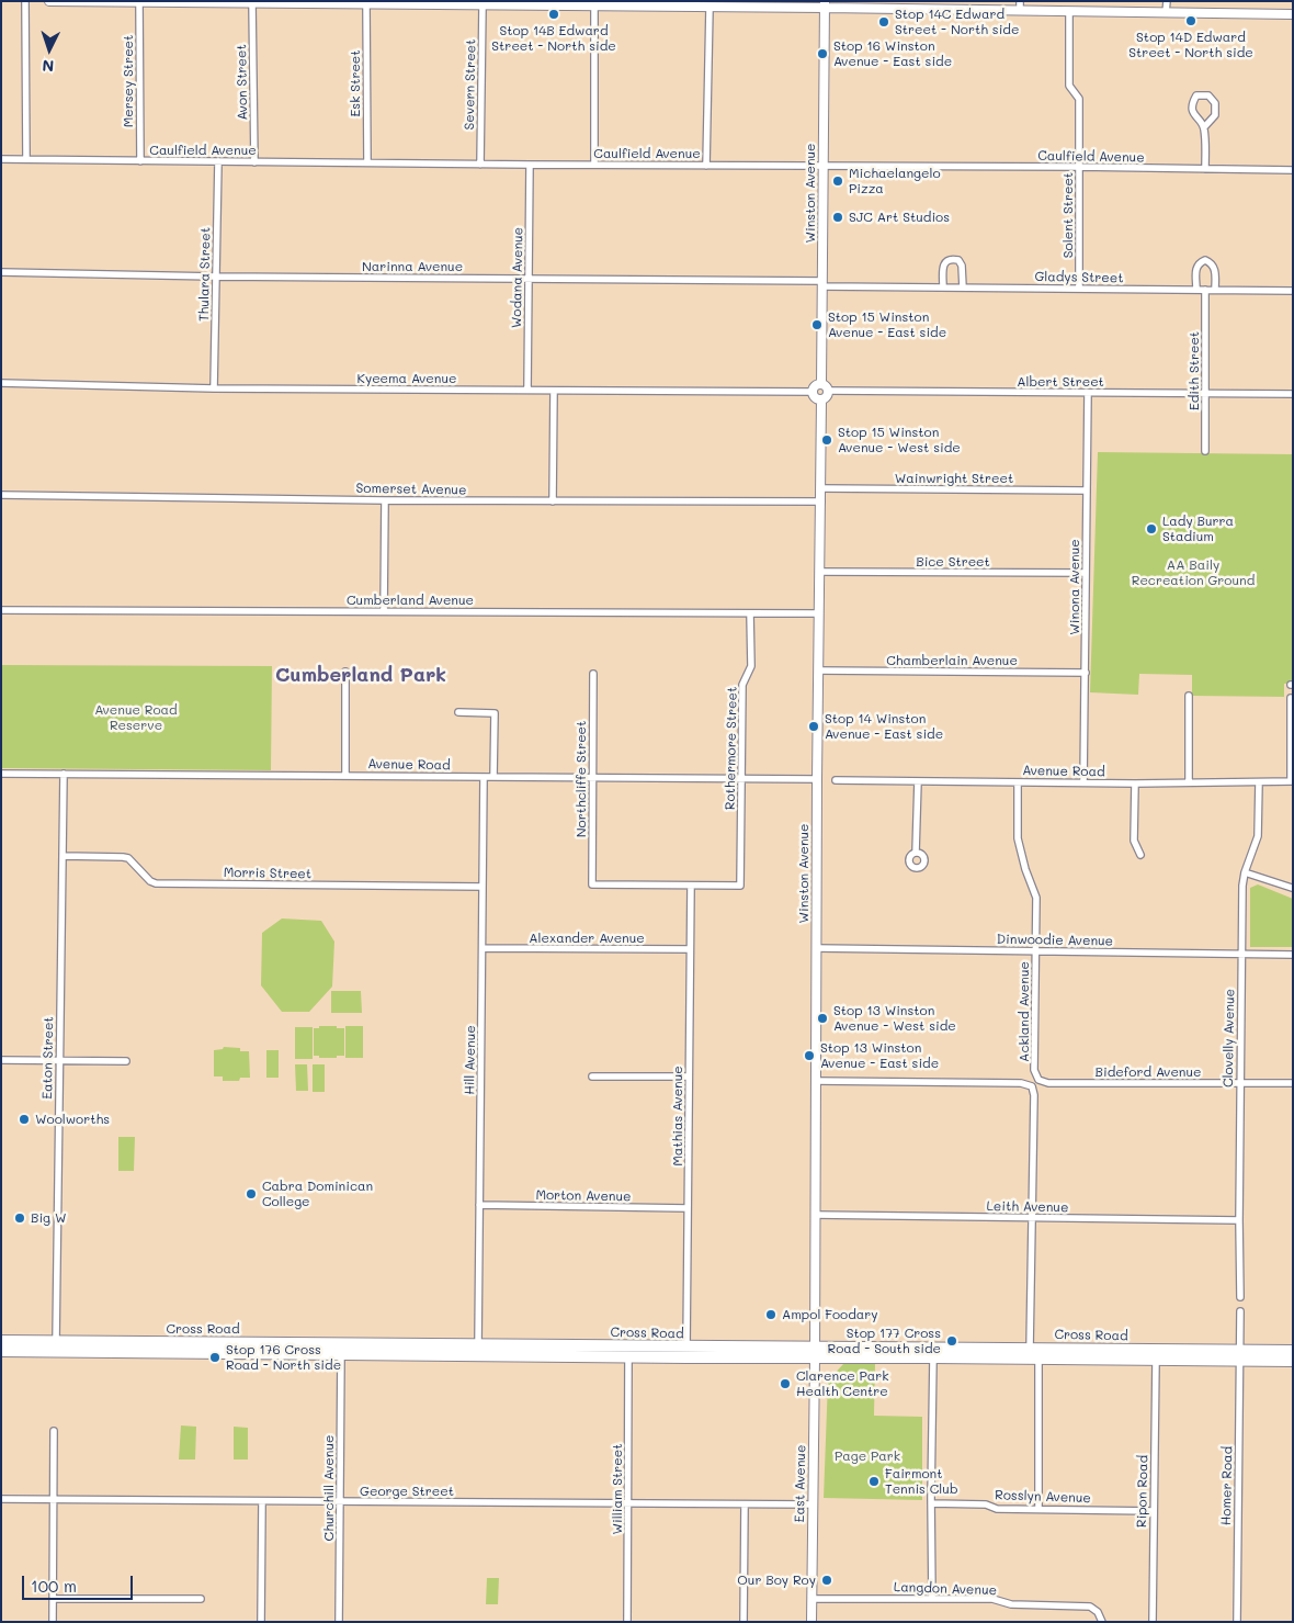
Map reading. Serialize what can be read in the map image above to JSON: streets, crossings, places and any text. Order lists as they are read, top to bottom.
{
  "streets": {
    "highway": ["Cross Road"],
    "street": [
      "Mersey Street",
      "Avon Street",
      "Esk Street",
      "Severn Street",
      "Caulfield Avenue",
      "Winston Avenue",
      "Solent Street",
      "Narinna Avenue",
      "Thulara Street",
      "Wodana Avenue",
      "Gladys Street",
      "Edith Street",
      "Kyeema Avenue",
      "Albert Street",
      "Wainwright Street",
      "Somerset Avenue",
      "Bice Street",
      "Winona Avenue",
      "Cumberland Avenue",
      "Chamberlain Avenue",
      "Rothermore Street",
      "Avenue Road",
      "Northcliffe Street",
      "Morris Street",
      "Alexander Avenue",
      "Dinwoodie Avenue",
      "Ackland Avenue",
      "Clovelly Avenue",
      "Eaton Street",
      "Hill Avenue",
      "Bideford Avenue",
      "Mathias Avenue",
      "Morton Avenue",
      "Leith Avenue",
      "East Avenue",
      "Homer Road",
      "Churchill Avenue",
      "William Street",
      "George Street",
      "Ripon Road",
      "Rosslyn Avenue",
      "Langdon Avenue"
    ]
  },
  "crossings": [
    ["Mersey Street", "Caulfield Avenue"],
    ["Avon Street", "Caulfield Avenue"],
    ["Esk Street", "Caulfield Avenue"],
    ["Severn Street", "Caulfield Avenue"],
    ["Caulfield Avenue", "Winston Avenue"],
    ["Caulfield Avenue", "Solent Street"],
    ["Caulfield Avenue", "Thulara Street"],
    ["Caulfield Avenue", "Wodana Avenue"],
    ["Winston Avenue", "Narinna Avenue"],
    ["Winston Avenue", "Gladys Street"],
    ["Winston Avenue", "Kyeema Avenue"],
    ["Winston Avenue", "Albert Street"],
    ["Winston Avenue", "Wainwright Street"],
    ["Winston Avenue", "Somerset Avenue"],
    ["Winston Avenue", "Bice Street"],
    ["Winston Avenue", "Cumberland Avenue"],
    ["Winston Avenue", "Chamberlain Avenue"],
    ["Winston Avenue", "Avenue Road"],
    ["Winston Avenue", "Dinwoodie Avenue"],
    ["Winston Avenue", "Leith Avenue"],
    ["Winston Avenue", "Cross Road"],
    ["Winston Avenue", "East Avenue"],
    ["Solent Street", "Gladys Street"],
    ["Narinna Avenue", "Thulara Street"],
    ["Narinna Avenue", "Wodana Avenue"],
    ["Narinna Avenue", "Gladys Street"],
    ["Thulara Street", "Kyeema Avenue"],
    ["Wodana Avenue", "Kyeema Avenue"],
    ["Gladys Street", "Edith Street"],
    ["Edith Street", "Albert Street"],
    ["Kyeema Avenue", "Albert Street"],
    ["Albert Street", "Winona Avenue"],
    ["Wainwright Street", "Winona Avenue"],
    ["Bice Street", "Winona Avenue"],
    ["Winona Avenue", "Chamberlain Avenue"],
    ["Winona Avenue", "Avenue Road"],
    ["Cumberland Avenue", "Rothermore Street"],
    ["Rothermore Street", "Avenue Road"],
    ["Rothermore Street", "Northcliffe Street"],
    ["Rothermore Street", "Mathias Avenue"],
    ["Avenue Road", "Northcliffe Street"],
    ["Avenue Road", "Ackland Avenue"],
    ["Avenue Road", "Clovelly Avenue"],
    ["Avenue Road", "Eaton Street"],
    ["Avenue Road", "Hill Avenue"],
    ["Northcliffe Street", "Mathias Avenue"],
    ["Morris Street", "Eaton Street"],
    ["Morris Street", "Hill Avenue"],
    ["Alexander Avenue", "Hill Avenue"],
    ["Alexander Avenue", "Mathias Avenue"],
    ["Dinwoodie Avenue", "Ackland Avenue"],
    ["Dinwoodie Avenue", "Clovelly Avenue"],
    ["Ackland Avenue", "Bideford Avenue"],
    ["Clovelly Avenue", "Bideford Avenue"],
    ["Clovelly Avenue", "Leith Avenue"],
    ["Eaton Street", "Cross Road"],
    ["Hill Avenue", "Morton Avenue"],
    ["Hill Avenue", "Cross Road"],
    ["Mathias Avenue", "Morton Avenue"],
    ["Mathias Avenue", "Cross Road"],
    ["Cross Road", "East Avenue"],
    ["Cross Road", "Homer Road"],
    ["Cross Road", "Churchill Avenue"],
    ["Cross Road", "William Street"],
    ["Cross Road", "Ripon Road"],
    ["East Avenue", "George Street"],
    ["East Avenue", "Langdon Avenue"],
    ["Churchill Avenue", "George Street"],
    ["William Street", "George Street"],
    ["Ripon Road", "Rosslyn Avenue"]
  ],
  "districts": ["Cumberland Park"],
  "parks": ["AA Baily Recreation Ground", "Avenue Road Reserve", "Page Park"],
  "places": [
    "Stop 14B Edward Street - North side",
    "Stop 14D Edward Street - North side",
    "Stop 14C Edward Street - North side",
    "Stop 16 Winston Avenue - East side",
    "Michaelangelo Pizza",
    "SJC Art Studios",
    "Stop 15 Winston Avenue - East side",
    "Stop 15 Winston Avenue - West side",
    "Lady Burra Stadium",
    "Stop 14 Winston Avenue - East side",
    "Stop 13 Winston Avenue - West side",
    "Stop 13 Winston Avenue - East side",
    "Woolworths",
    "Cabra Dominican College",
    "Big W",
    "Ampol Foodary",
    "Stop 177 Cross Road - South side",
    "Stop 176 Cross Road - North side",
    "Clarence Park Health Centre",
    "Fairmont Tennis Club",
    "Our Boy Roy"
  ],
  "scale_bar": "100 m",
  "north": "bottom"
}
